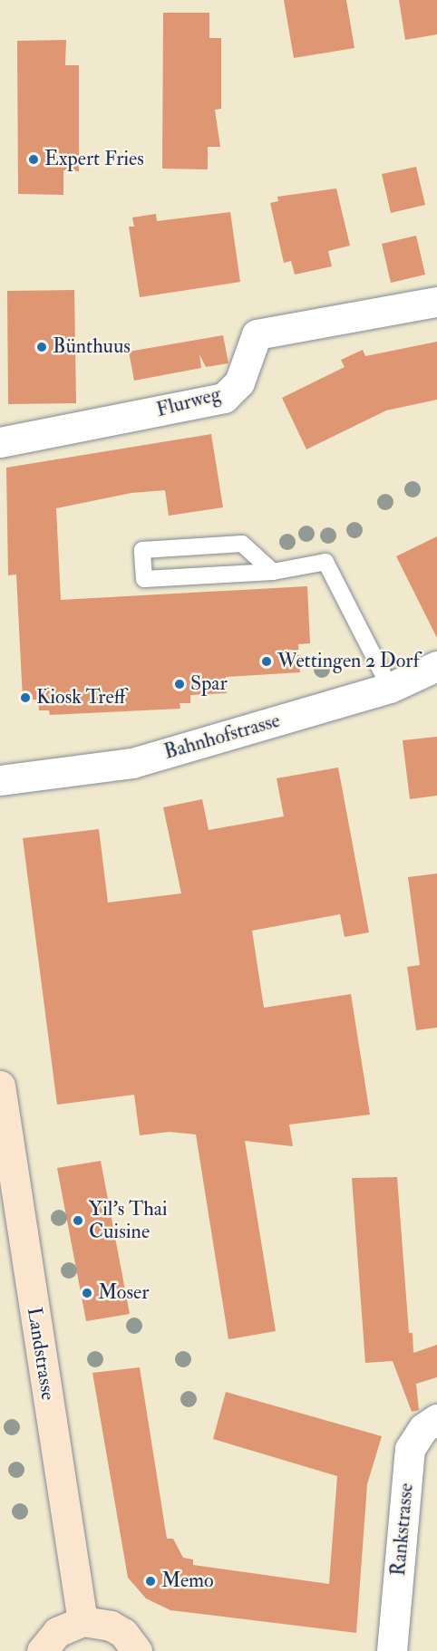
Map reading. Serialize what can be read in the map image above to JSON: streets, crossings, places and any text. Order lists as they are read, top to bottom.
{
  "streets": {
    "main road": ["Landstrasse"],
    "street": ["Flurweg", "Bahnhofstrasse", "Rankstrasse"]
  },
  "places": [
    "Expert Fries",
    "Bünthuus",
    "Wettingen 2 Dorf",
    "Spar",
    "Kiosk Treff",
    "Yil's Thai Cuisine",
    "Moser",
    "Memo"
  ]
}
